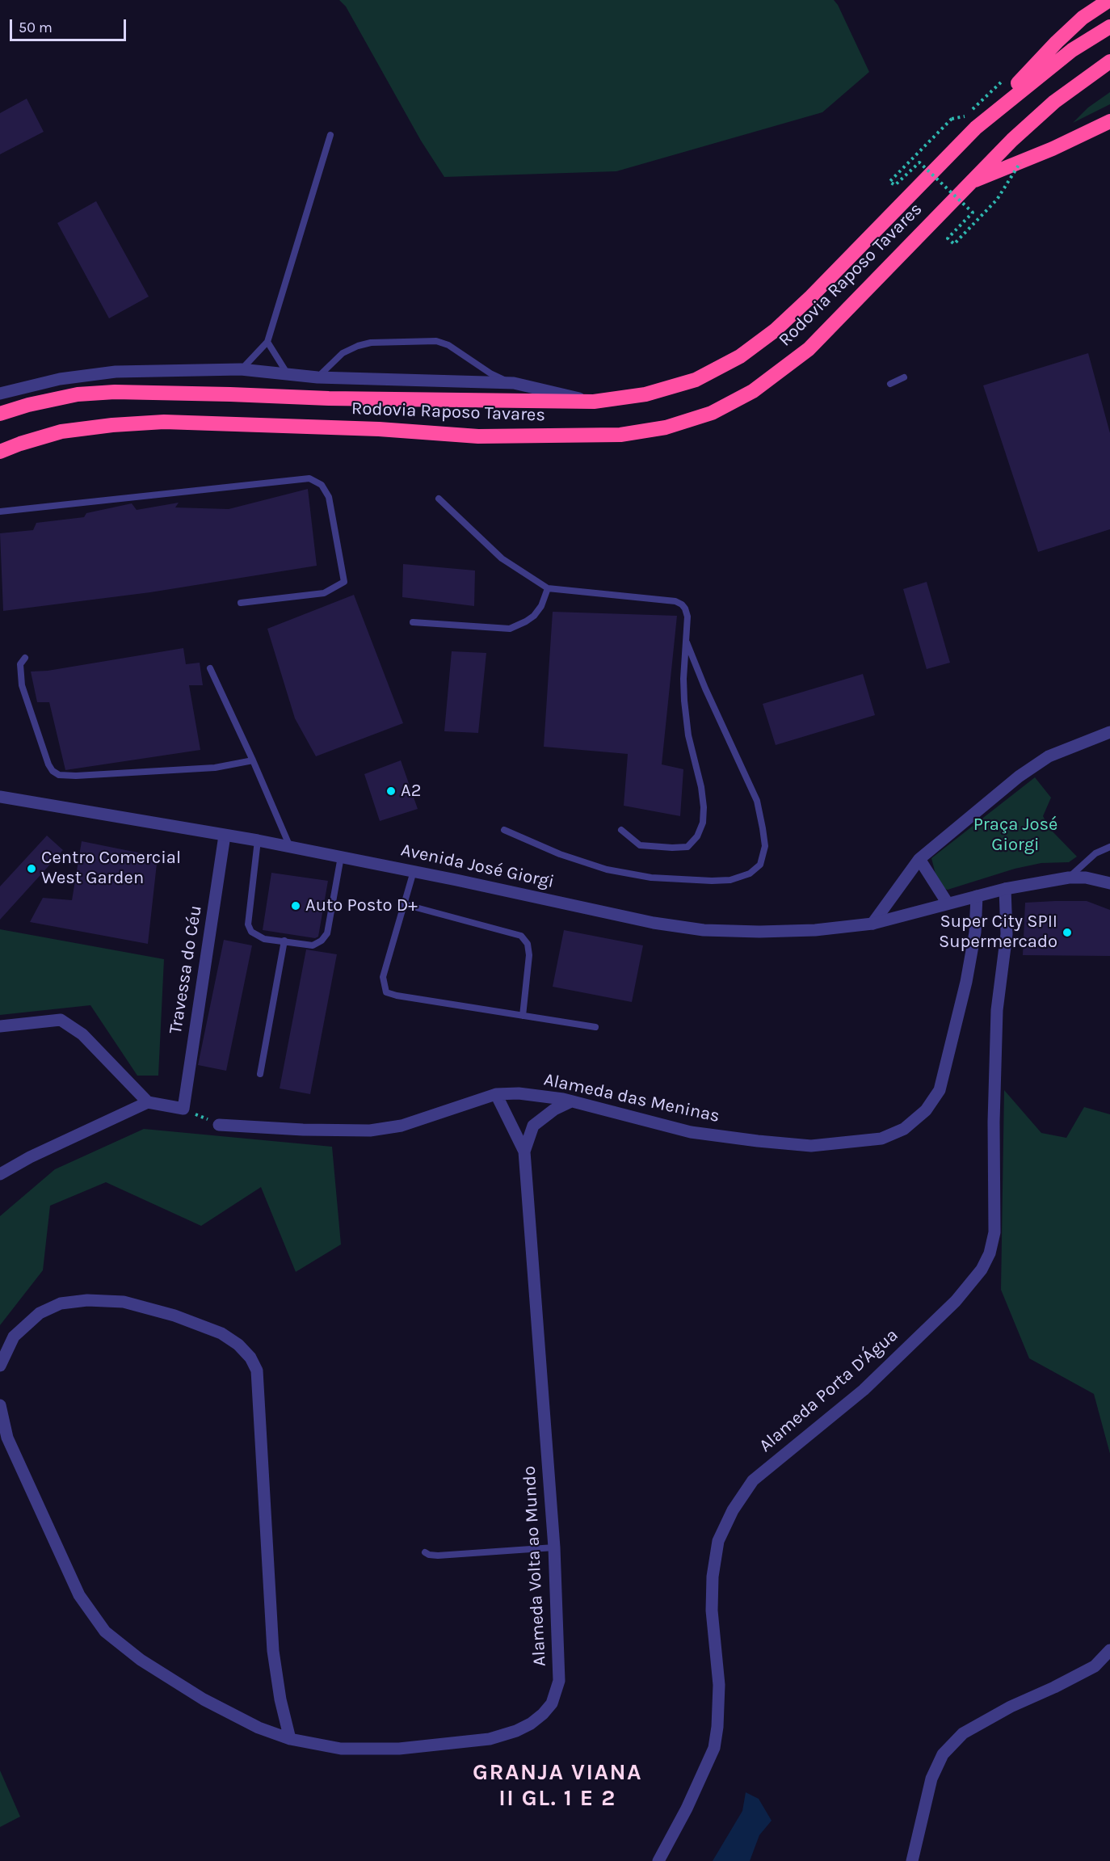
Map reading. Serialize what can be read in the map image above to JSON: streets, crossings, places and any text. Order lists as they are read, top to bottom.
{
  "streets": {
    "highway": ["Rodovia Raposo Tavares"],
    "street": [
      "Avenida José Giorgi",
      "Travessa do Céu",
      "Alameda das Meninas",
      "Alameda Porta D'Água",
      "Alameda Volta ao Mundo"
    ]
  },
  "crossings": [
    ["Avenida José Giorgi", "Travessa do Céu"],
    ["Avenida José Giorgi", "Alameda das Meninas"],
    ["Avenida José Giorgi", "Alameda Porta D'Água"],
    ["Alameda das Meninas", "Alameda Volta ao Mundo"]
  ],
  "districts": ["GRANJA VIANA II GL. 1 E 2"],
  "parks": ["Praça José Giorgi"],
  "places": [
    "A2",
    "Centro Comercial West Garden",
    "Auto Posto D+",
    "Super City SPII Supermercado"
  ],
  "scale_bar": "50 m"
}
